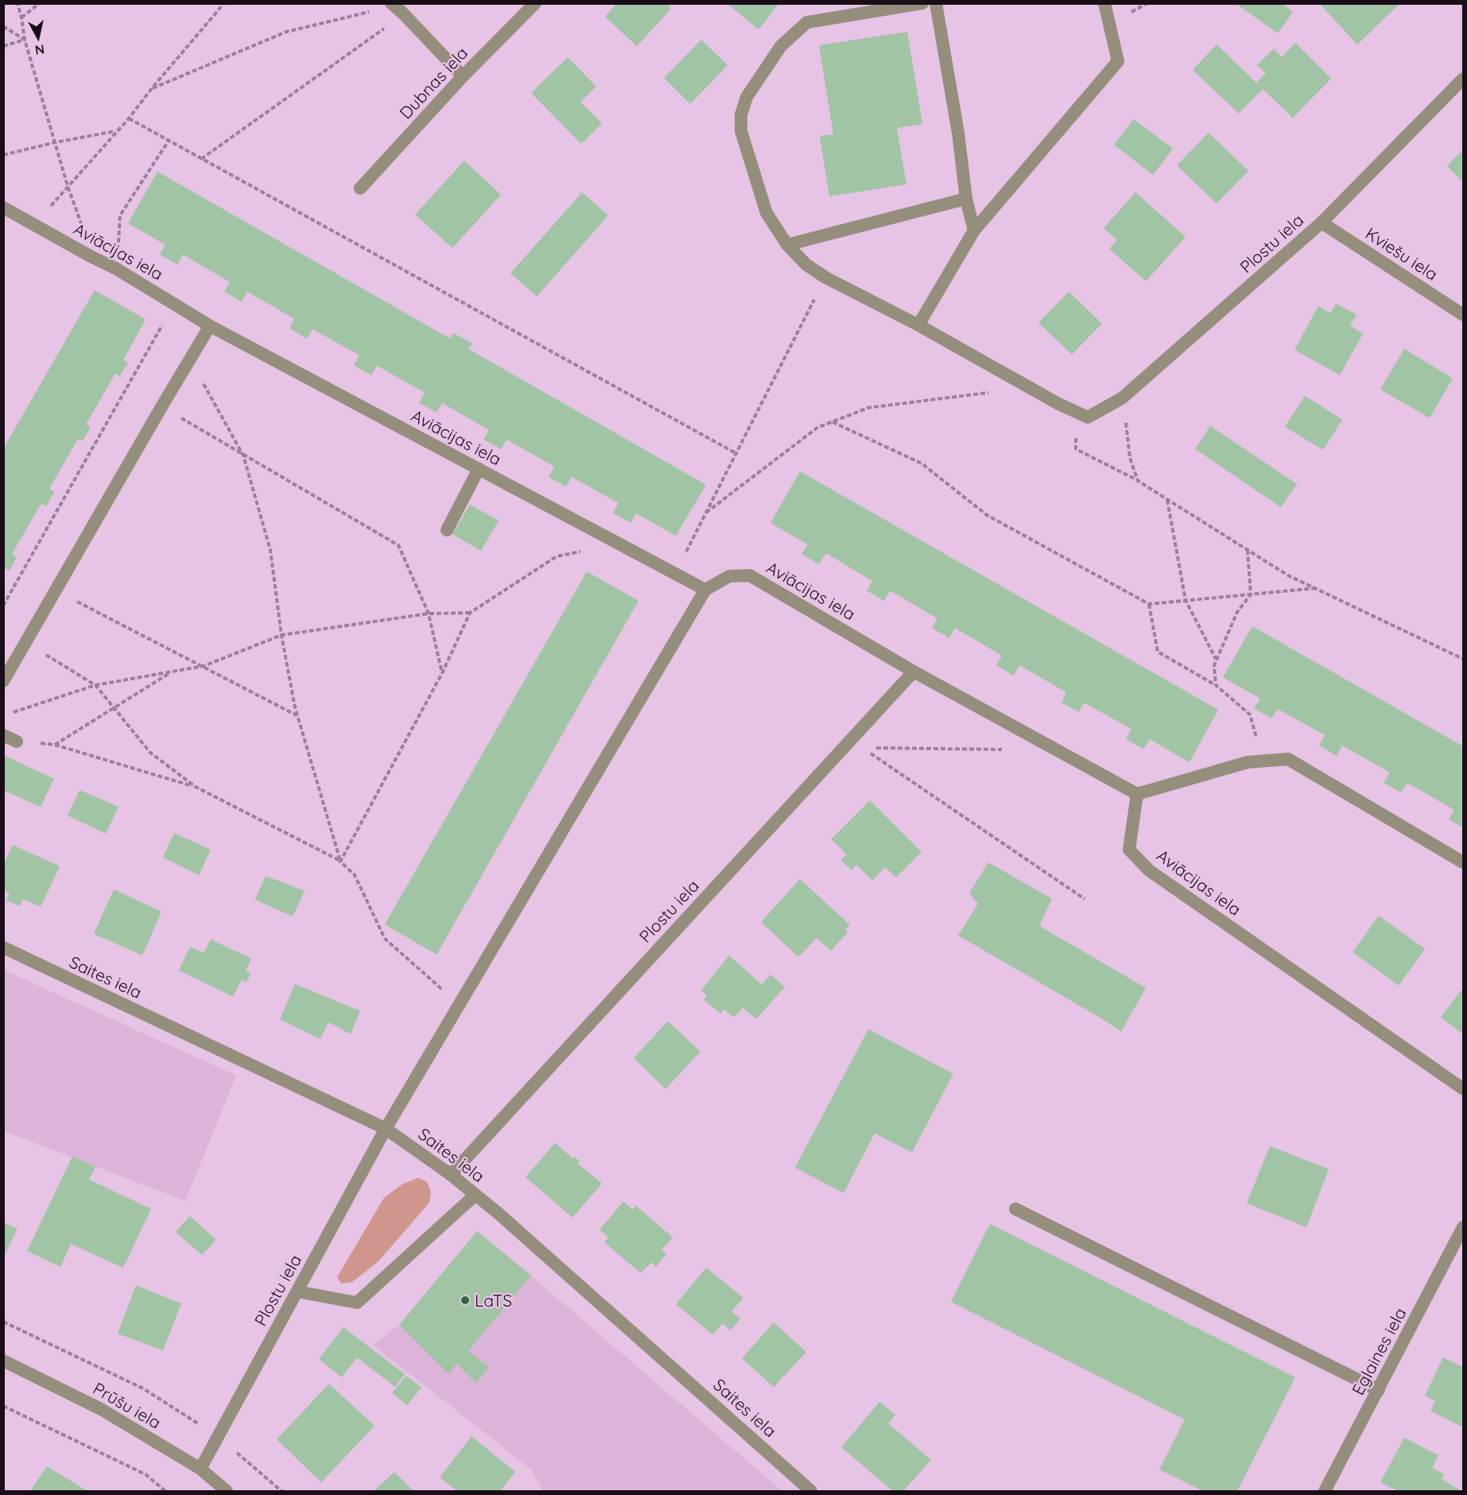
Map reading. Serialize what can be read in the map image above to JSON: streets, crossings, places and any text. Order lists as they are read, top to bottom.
{
  "streets": {
    "street": [
      "Dubnas iela",
      "Plostu iela",
      "Aviācijas iela",
      "Kviešu iela",
      "Saites iela",
      "Eglaines iela",
      "Prūšu iela"
    ]
  },
  "crossings": [
    ["Plostu iela", "Aviācijas iela"],
    ["Plostu iela", "Kviešu iela"],
    ["Plostu iela", "Saites iela"],
    ["Plostu iela", "Prūšu iela"]
  ],
  "places": ["LaTS"],
  "north": "bottom"
}
